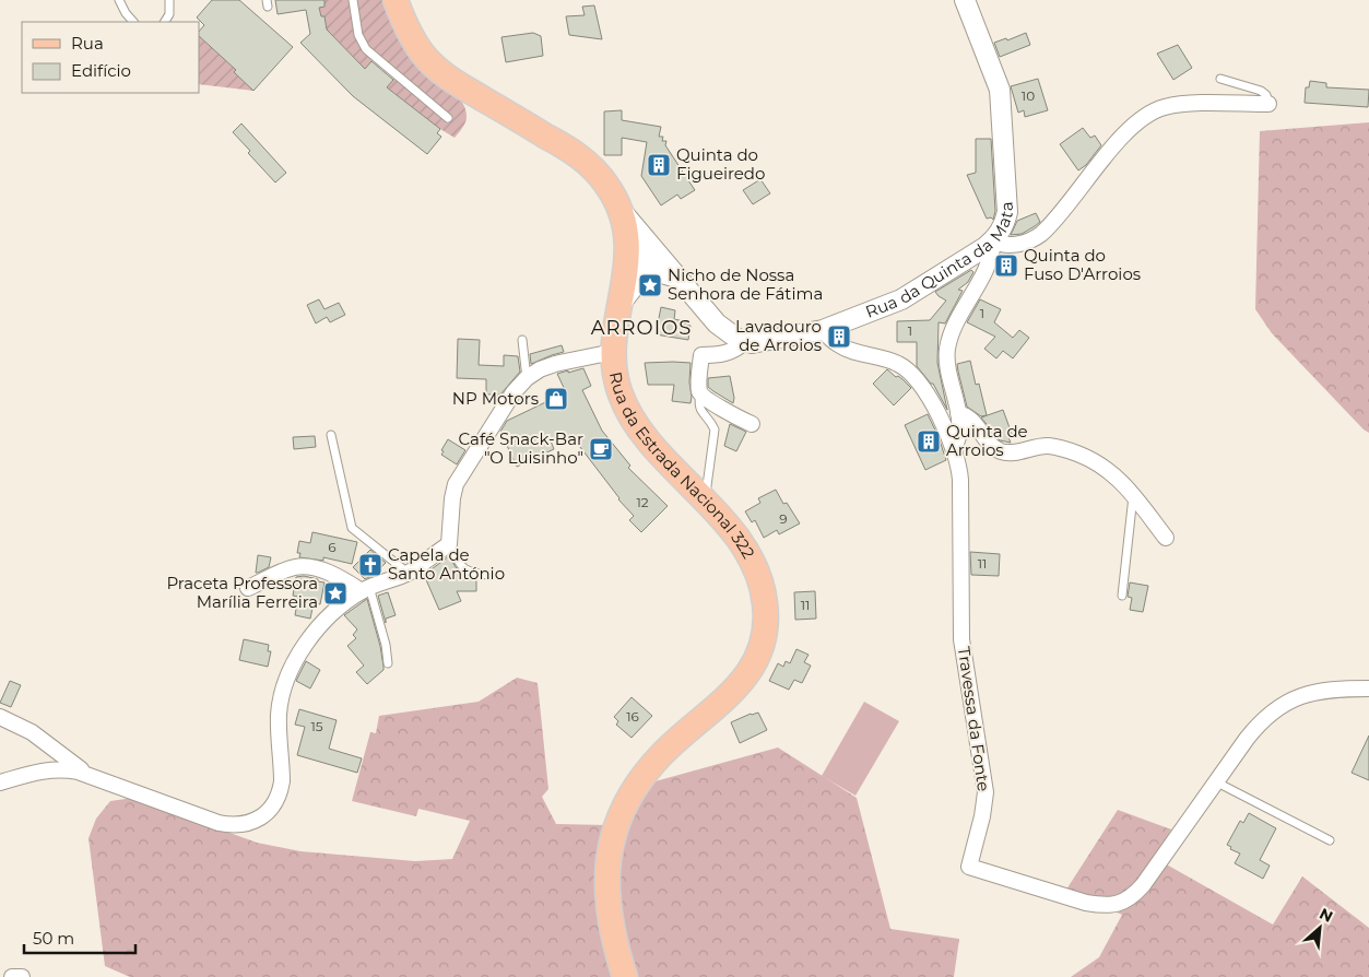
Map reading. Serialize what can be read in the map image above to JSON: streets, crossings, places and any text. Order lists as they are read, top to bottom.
{
  "streets": {
    "main road": ["Rua da Estrada Nacional 322"],
    "street": ["Rua da Quinta da Mata", "Travessa da Fonte"]
  },
  "crossings": [
    ["Rua da Quinta da Mata", "Travessa da Fonte"]
  ],
  "districts": ["ARROIOS"],
  "places": {
    "building": [
      "Quinta do Figueiredo",
      "Quinta do Fuso D'Arroios",
      "Lavadouro de Arroios",
      "Quinta de Arroios"
    ],
    "place": ["Nicho de Nossa Senhora de Fátima", "Praceta Professora Marília Ferreira"],
    "shop": ["NP Motors"],
    "cafe": ["Café Snack-Bar \"O Luisinho\""],
    "church": ["Capela de Santo António"]
  },
  "house_numbers": [
    "10",
    "1",
    "1",
    "12",
    "9",
    "6",
    "11",
    "11",
    "16",
    "15"
  ],
  "legend": ["Rua", "Edifício"],
  "scale_bar": "50 m",
  "north": "top right"
}
